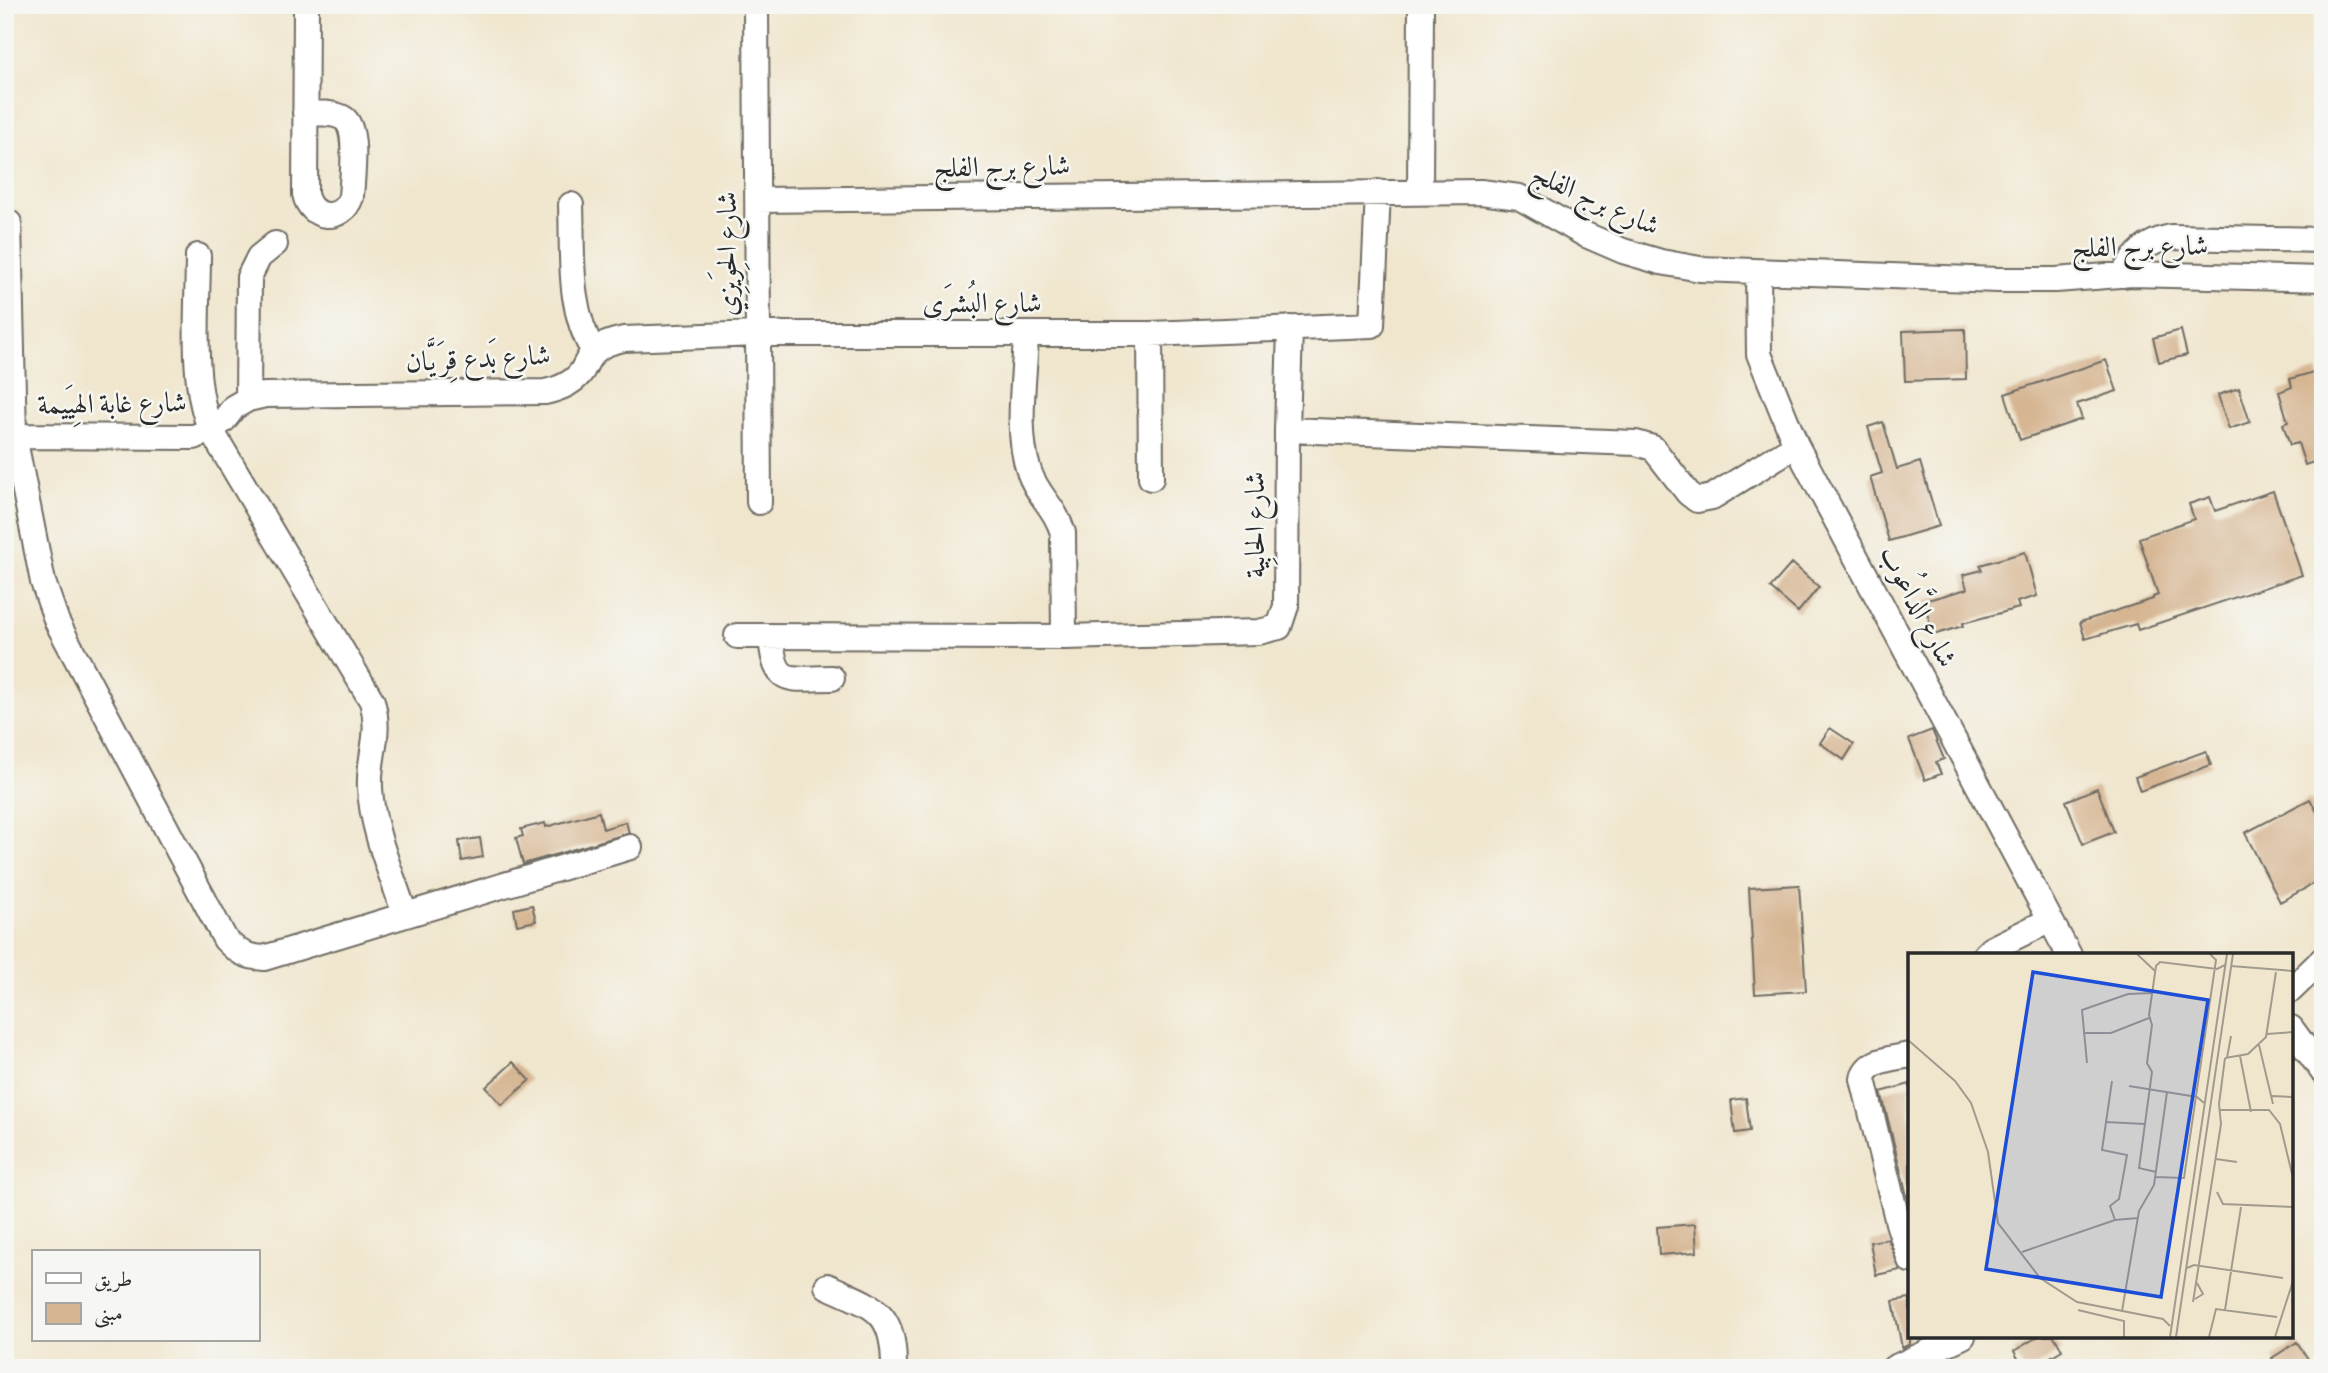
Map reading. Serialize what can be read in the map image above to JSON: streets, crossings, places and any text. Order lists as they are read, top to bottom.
{
  "streets": {
    "street": [
      "شارع برج الفلج",
      "شارع الحِوَيزِي",
      "شارع البُشرَى",
      "شارع بَدع قِرَيَّان",
      "شارع غابة الهِيَيمة",
      "شارع الحابِية",
      "شارع الدَّاعُوب"
    ]
  },
  "crossings": [
    ["شارع برج الفلج", "شارع الحِوَيزِي"],
    ["شارع برج الفلج", "شارع البُشرَى"],
    ["شارع برج الفلج", "شارع الدَّاعُوب"],
    ["شارع الحِوَيزِي", "شارع البُشرَى"],
    ["شارع البُشرَى", "شارع بَدع قِرَيَّان"]
  ],
  "legend": ["طريق", "مبنى"]
}
